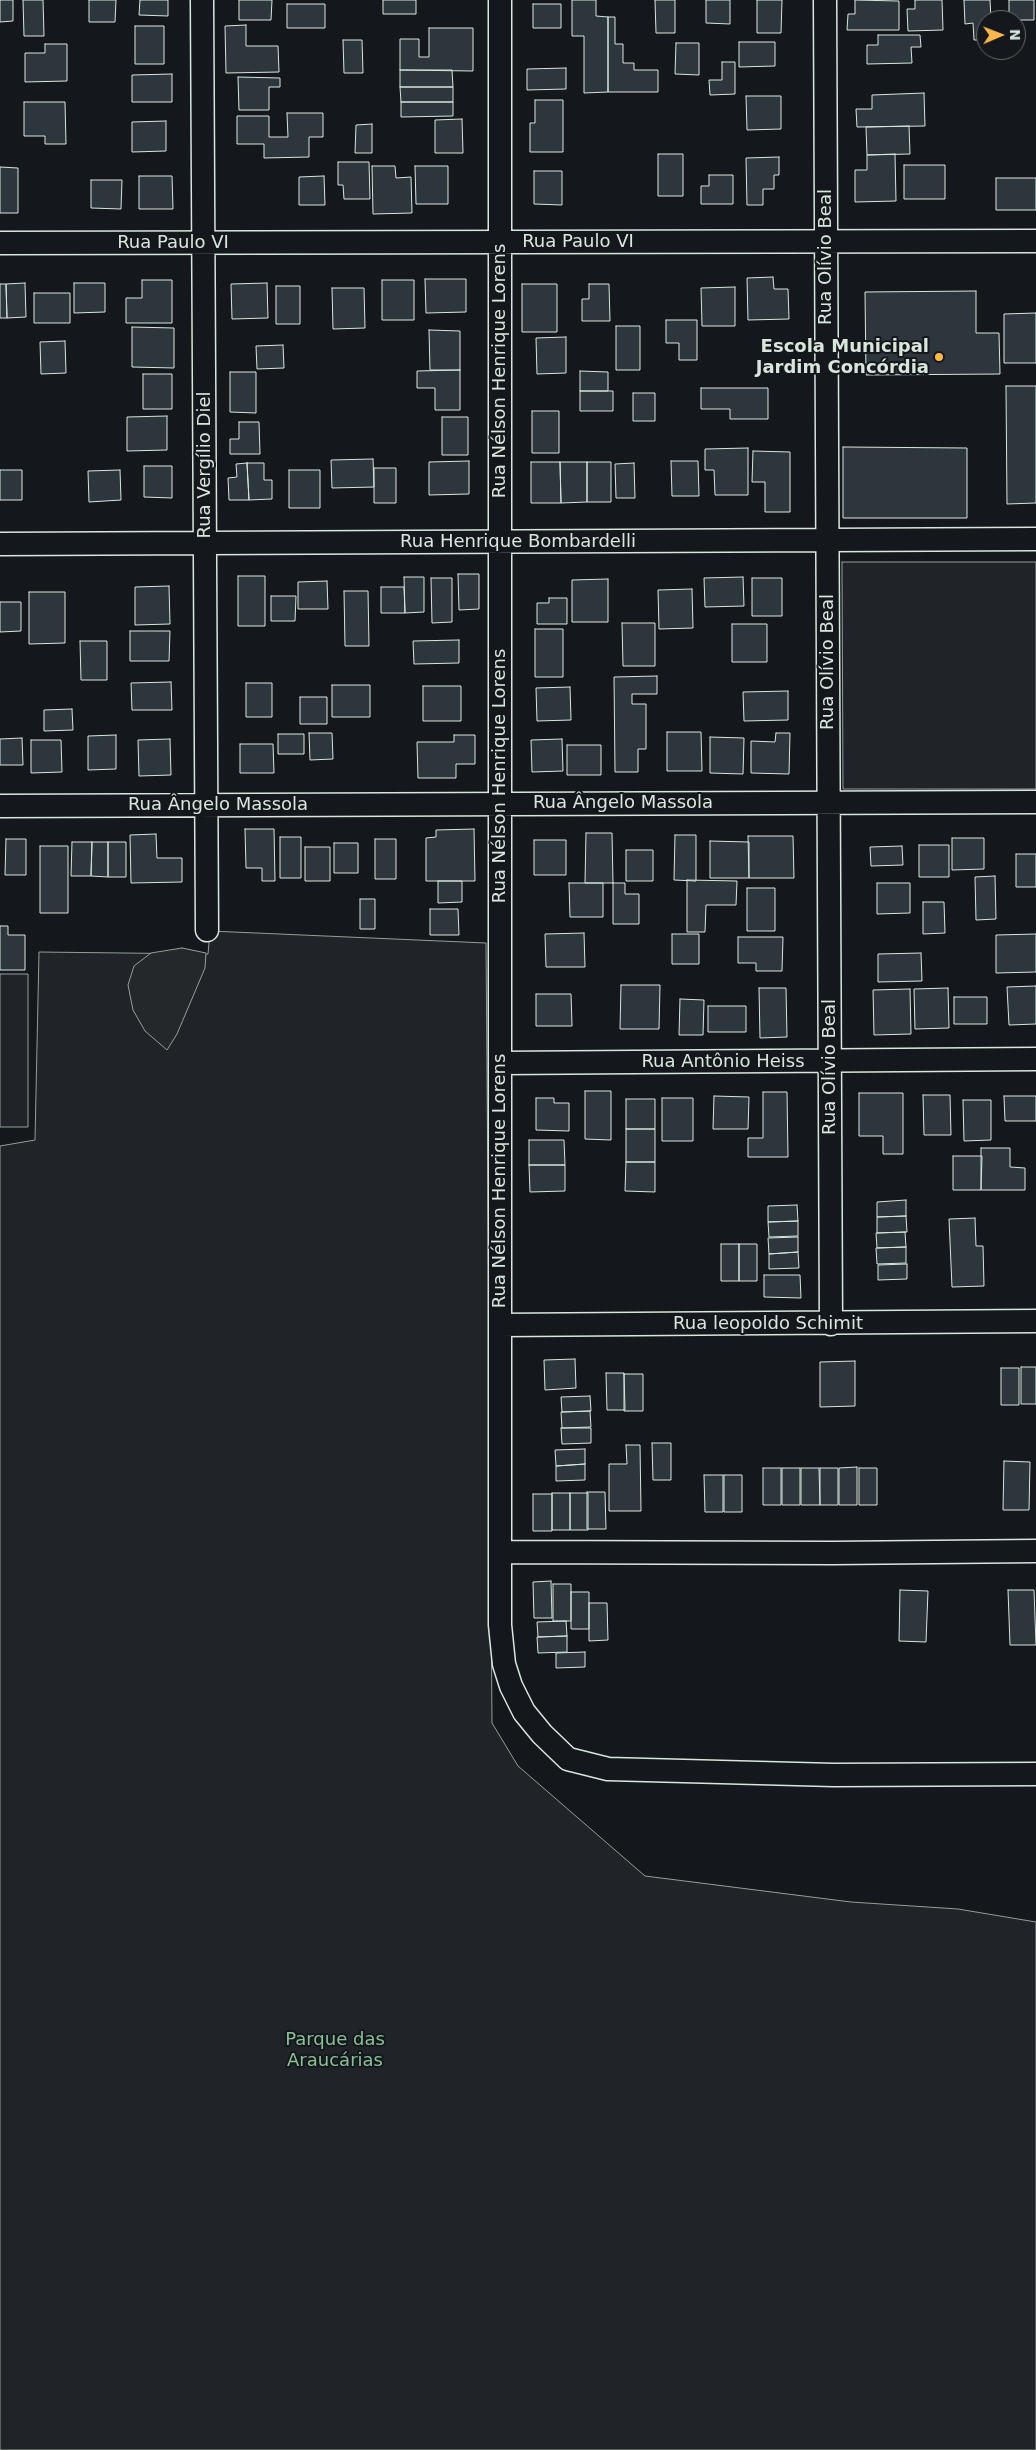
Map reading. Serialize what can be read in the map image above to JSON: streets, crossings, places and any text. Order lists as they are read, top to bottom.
{
  "streets": {
    "street": [
      "Rua Paulo VI",
      "Rua Olívio Beal",
      "Rua Nélson Henrique Lorens",
      "Rua Vergílio Diel",
      "Rua Henrique Bombardelli",
      "Rua Ângelo Massola",
      "Rua Antônio Heiss",
      "Rua leopoldo Schimit"
    ]
  },
  "crossings": [
    ["Rua Paulo VI", "Rua Olívio Beal"],
    ["Rua Paulo VI", "Rua Nélson Henrique Lorens"],
    ["Rua Paulo VI", "Rua Vergílio Diel"],
    ["Rua Olívio Beal", "Rua Henrique Bombardelli"],
    ["Rua Olívio Beal", "Rua Ângelo Massola"],
    ["Rua Olívio Beal", "Rua Antônio Heiss"],
    ["Rua Olívio Beal", "Rua leopoldo Schimit"],
    ["Rua Nélson Henrique Lorens", "Rua Henrique Bombardelli"],
    ["Rua Nélson Henrique Lorens", "Rua Ângelo Massola"],
    ["Rua Nélson Henrique Lorens", "Rua Antônio Heiss"],
    ["Rua Nélson Henrique Lorens", "Rua leopoldo Schimit"],
    ["Rua Vergílio Diel", "Rua Henrique Bombardelli"],
    ["Rua Vergílio Diel", "Rua Ângelo Massola"]
  ],
  "parks": ["Parque das Araucárias"],
  "places": ["Escola Municipal Jardim Concórdia"],
  "north": "right"
}
